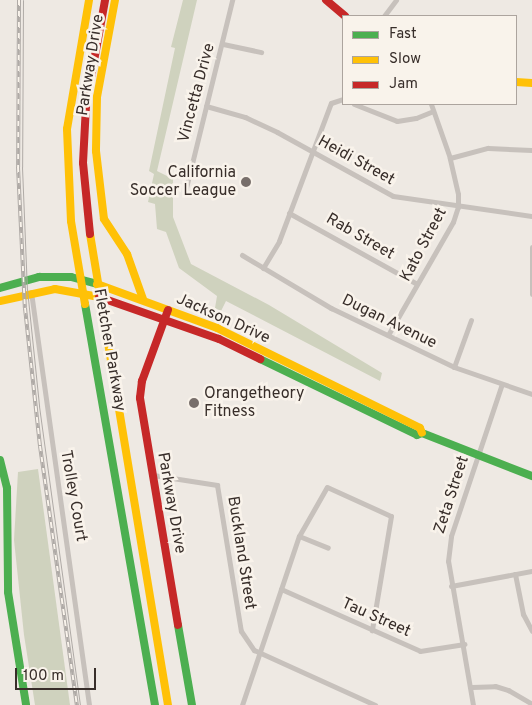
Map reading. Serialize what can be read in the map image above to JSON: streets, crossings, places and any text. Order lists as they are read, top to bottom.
{
  "streets": {
    "main road": ["Parkway Drive", "Jackson Drive", "Fletcher Parkway"],
    "street": [
      "Vincetta Drive",
      "Heidi Street",
      "Rab Street",
      "Kato Street",
      "Dugan Avenue",
      "Zeta Street",
      "Trolley Court",
      "Buckland Street",
      "Tau Street"
    ]
  },
  "crossings": [
    ["Parkway Drive", "Jackson Drive"],
    ["Parkway Drive", "Buckland Street"],
    ["Vincetta Drive", "Heidi Street"],
    ["Heidi Street", "Kato Street"],
    ["Rab Street", "Kato Street"],
    ["Kato Street", "Dugan Avenue"],
    ["Jackson Drive", "Fletcher Parkway"],
    ["Jackson Drive", "Zeta Street"],
    ["Jackson Drive", "Trolley Court"],
    ["Dugan Avenue", "Zeta Street"],
    ["Zeta Street", "Tau Street"]
  ],
  "places": ["California Soccer League", "Orangetheory Fitness"],
  "legend": ["Fast", "Slow", "Jam"],
  "scale_bar": "100 m"
}
